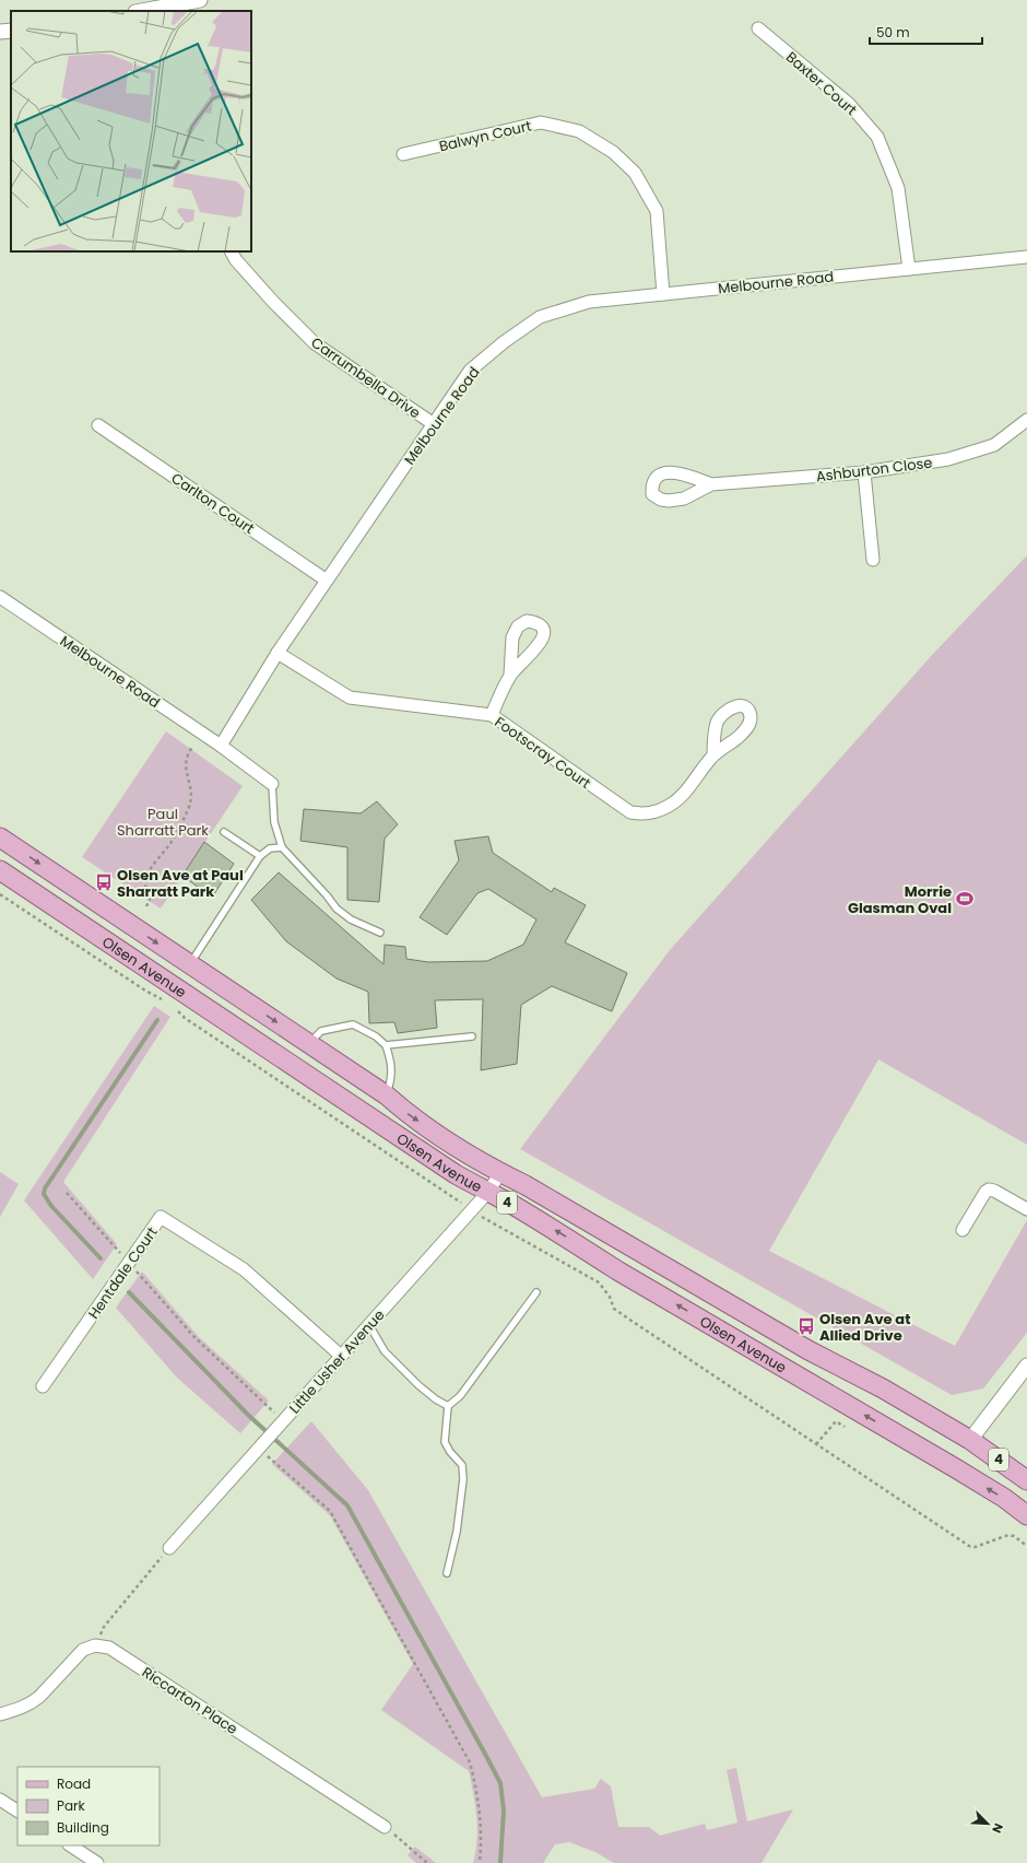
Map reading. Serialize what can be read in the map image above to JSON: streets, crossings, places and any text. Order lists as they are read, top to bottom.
{
  "streets": {
    "main road": ["Olsen Avenue", "4"],
    "street": [
      "Baxter Court",
      "Balwyn Court",
      "Melbourne Road",
      "Carrumbella Drive",
      "Ashburton Close",
      "Carlton Court",
      "Footscray Court",
      "Hentdale Court",
      "Little Usher Avenue",
      "Riccarton Place"
    ]
  },
  "crossings": [
    ["Baxter Court", "Melbourne Road"],
    ["Balwyn Court", "Melbourne Road"],
    ["Melbourne Road", "Carrumbella Drive"],
    ["Melbourne Road", "Carlton Court"],
    ["Melbourne Road", "Footscray Court"],
    ["Olsen Avenue", "Little Usher Avenue"],
    ["Hentdale Court", "Little Usher Avenue"]
  ],
  "parks": ["Paul Sharratt Park"],
  "places": {
    "bus stop": ["Olsen Ave at Paul Sharratt Park", "Olsen Ave at Allied Drive"],
    "sports": ["Morrie Glasman Oval"]
  },
  "legend": ["Road", "Park", "Building"],
  "scale_bar": "50 m",
  "north": "bottom right"
}
